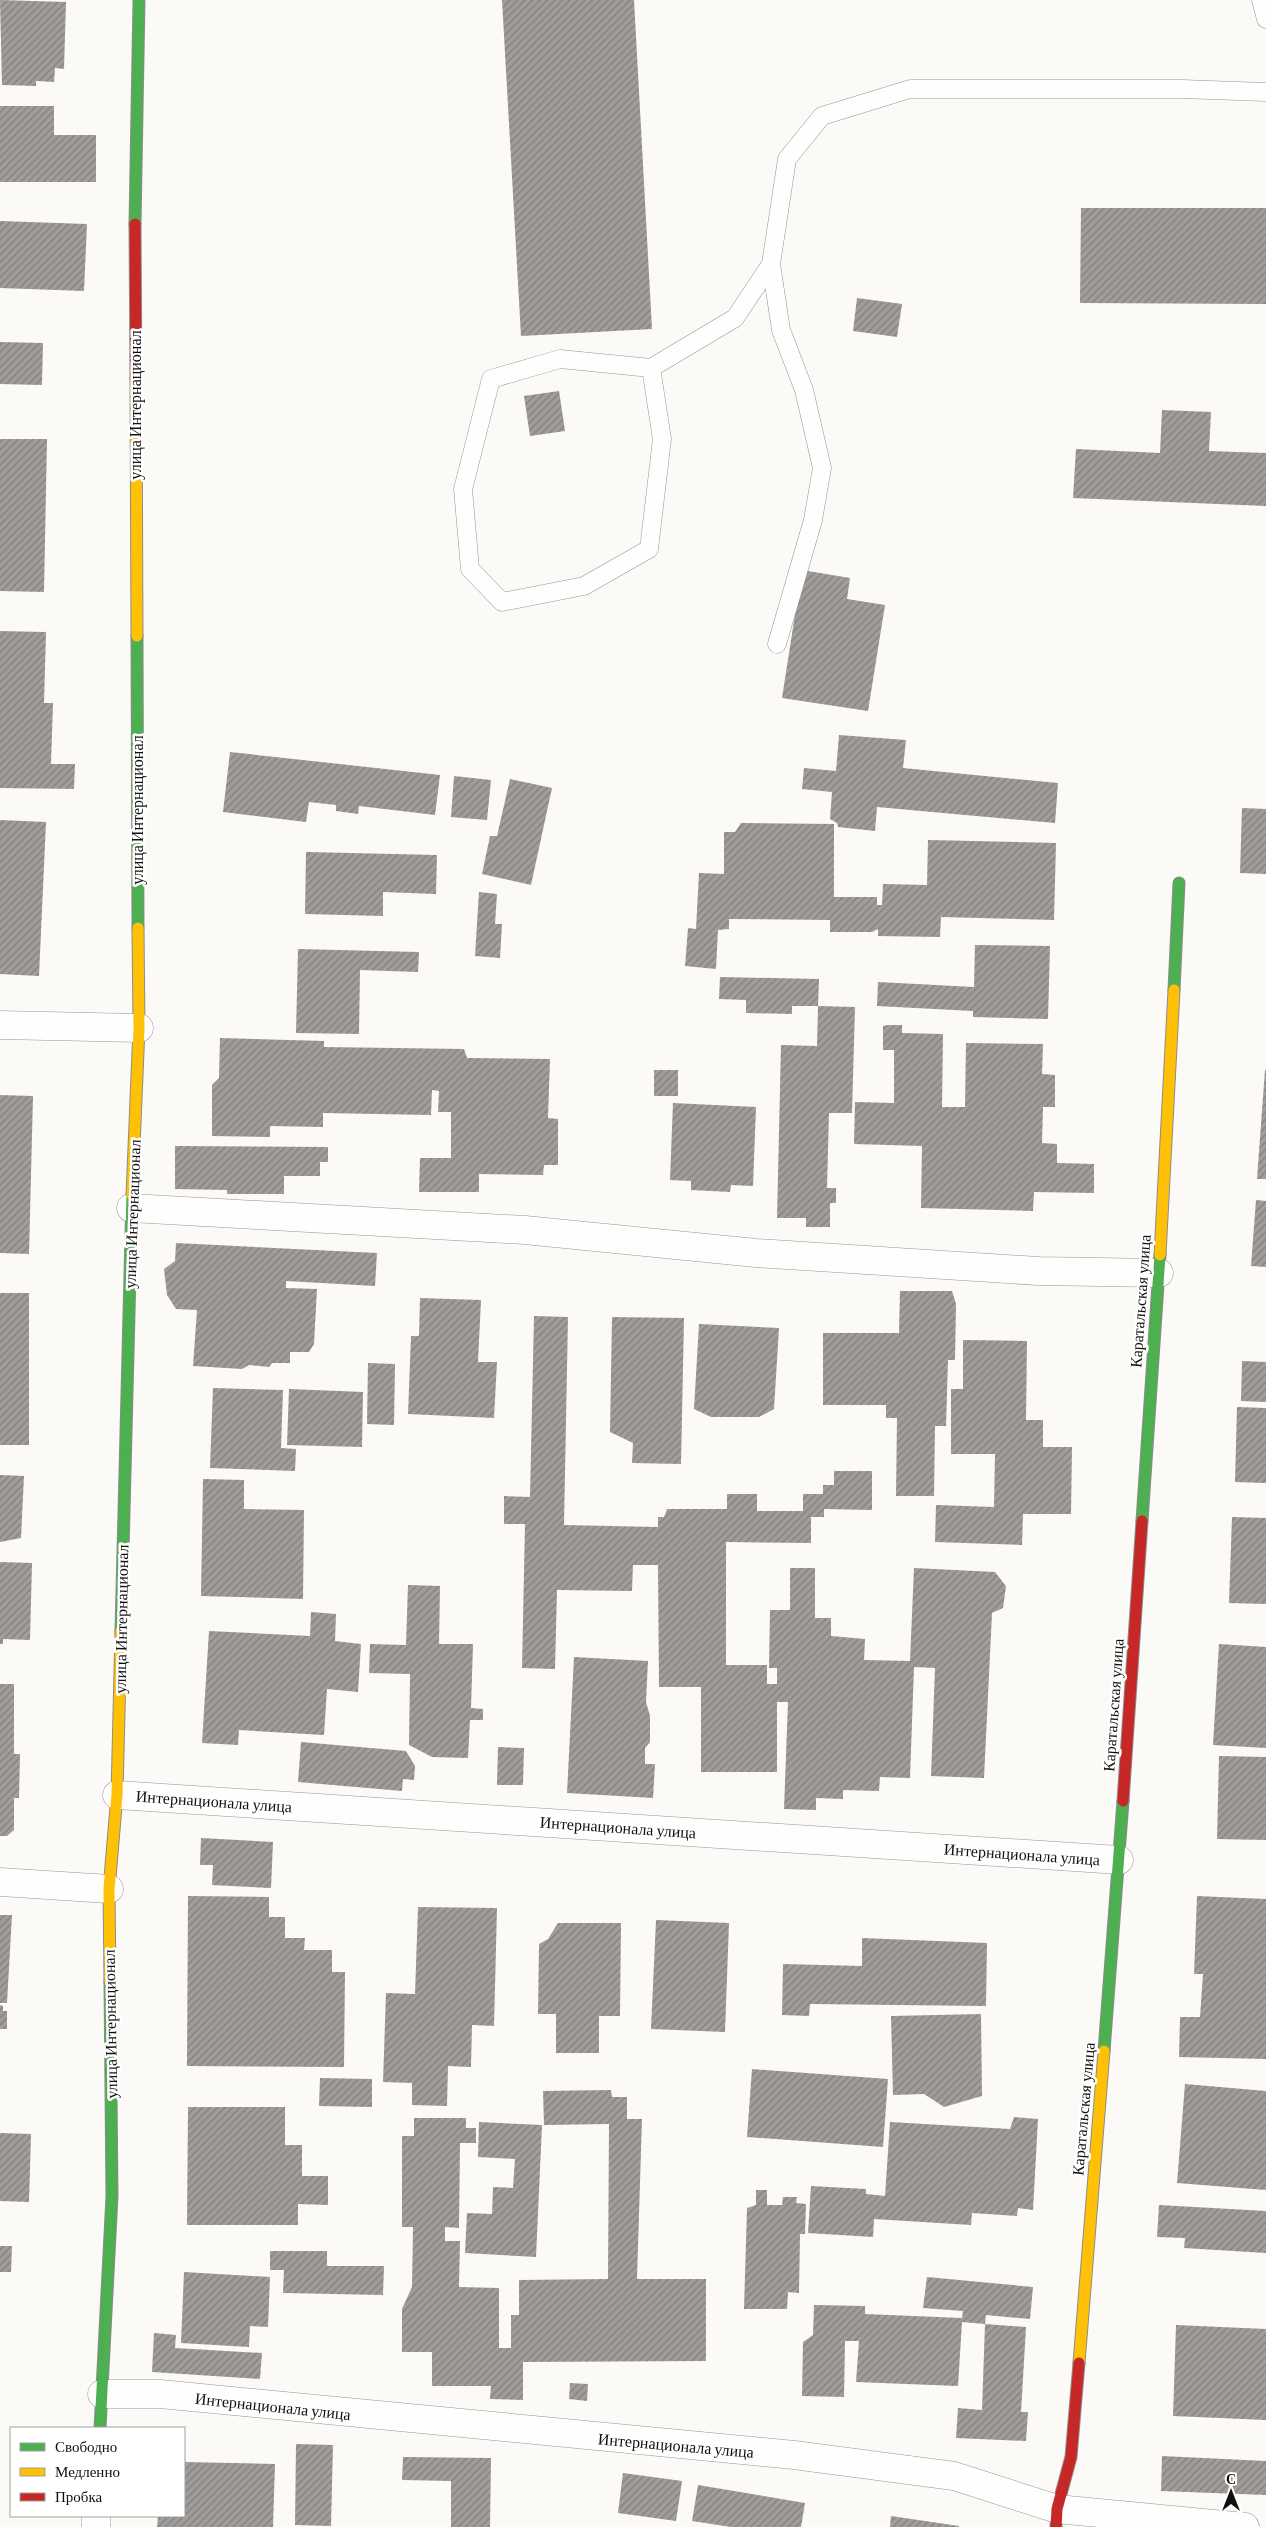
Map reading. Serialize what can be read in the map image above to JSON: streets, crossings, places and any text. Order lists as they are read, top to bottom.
{
  "streets": {
    "street": ["улица Интернационал", "Каратальская улица", "Интернационала улица"]
  },
  "crossings": [
    ["улица Интернационал", "Интернационала улица"],
    ["Каратальская улица", "Интернационала улица"]
  ],
  "legend": ["Свободно", "Медленно", "Пробка"],
  "north": "top"
}
